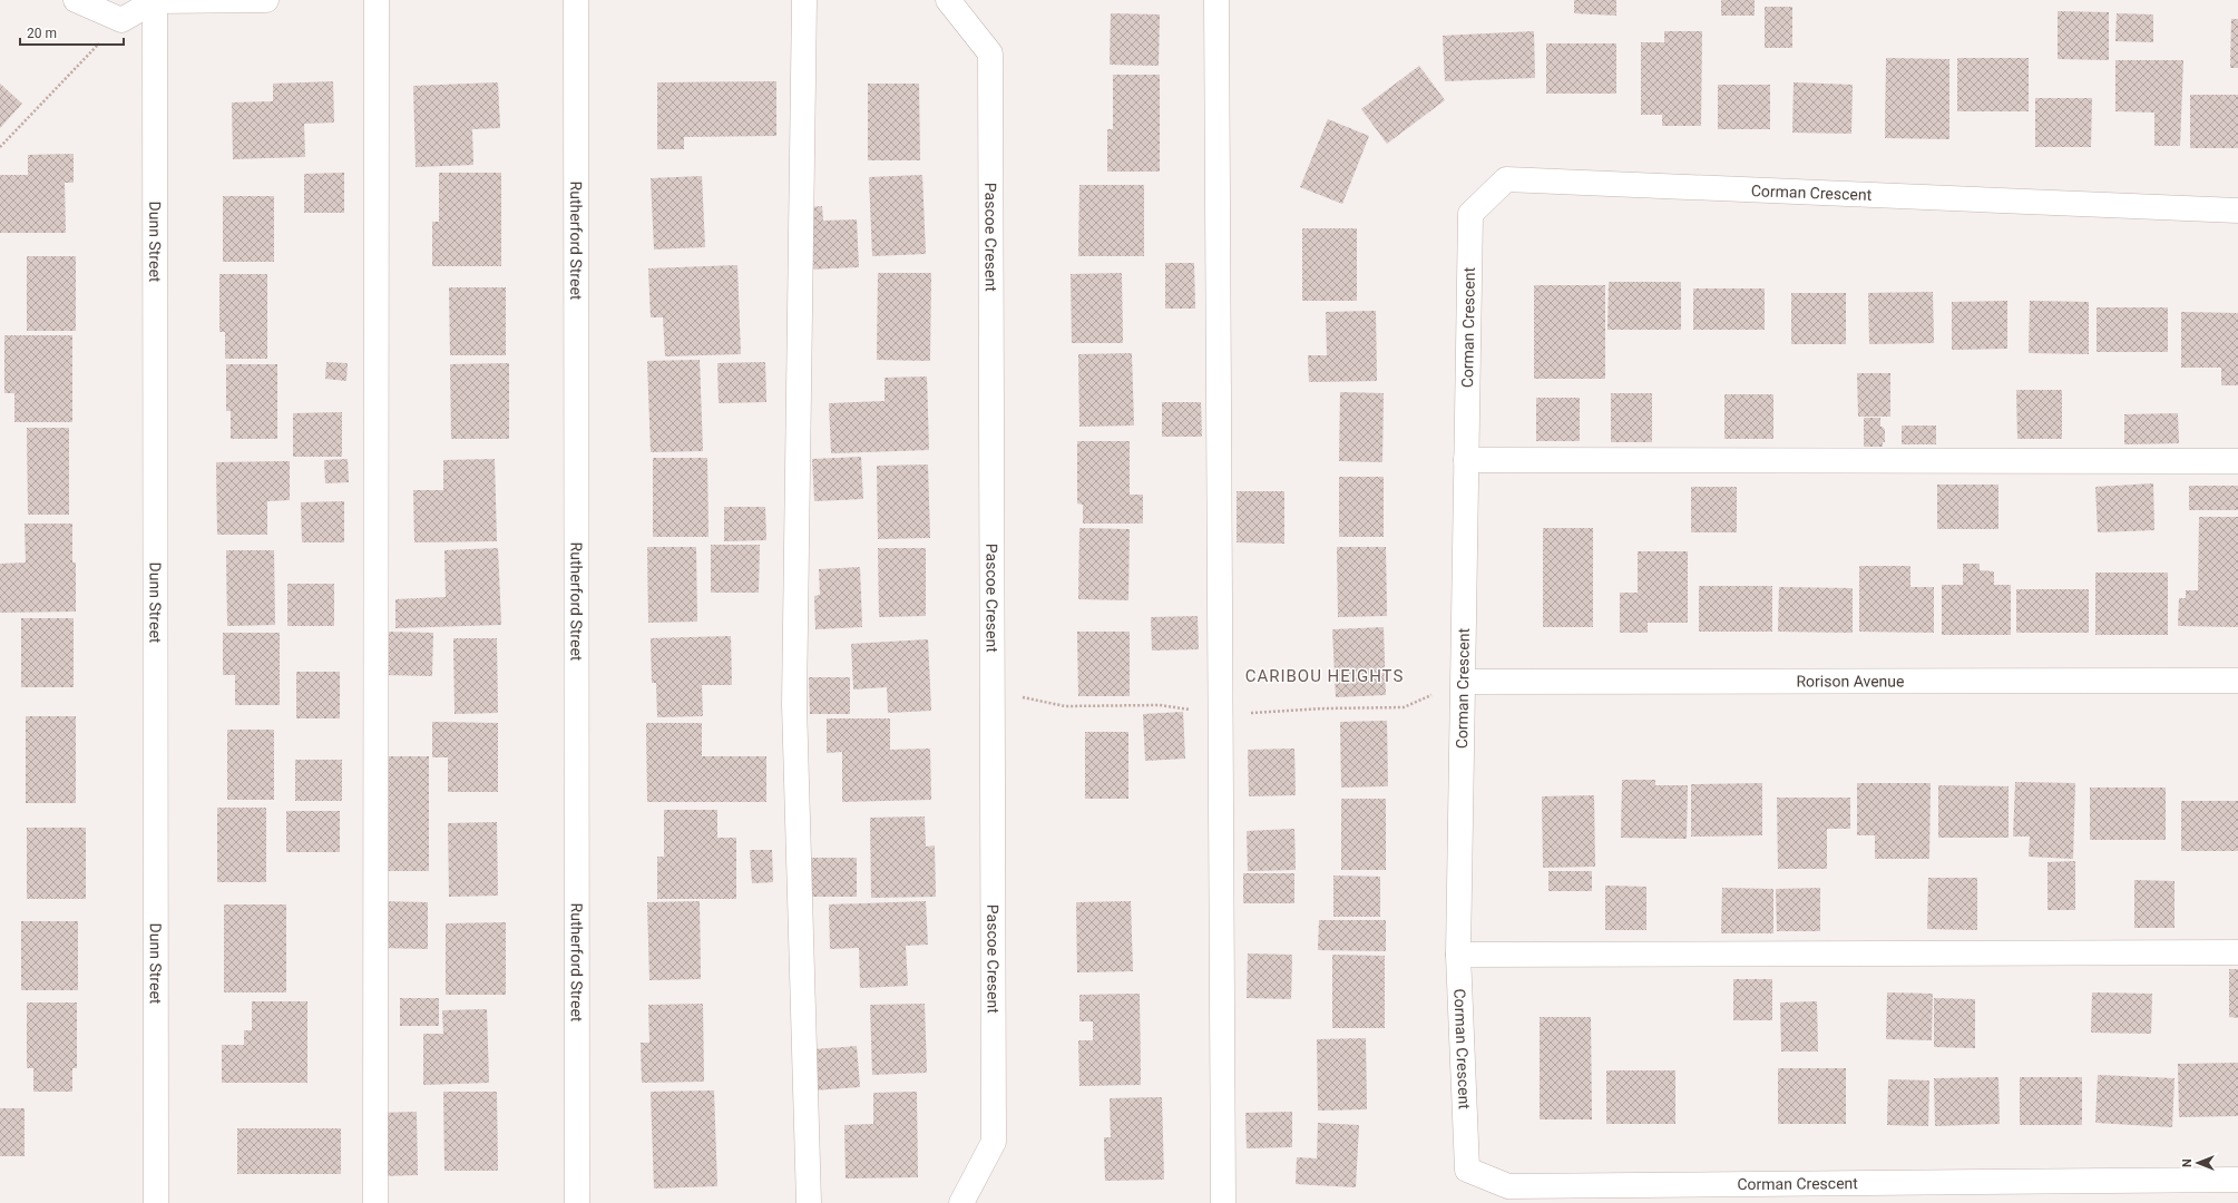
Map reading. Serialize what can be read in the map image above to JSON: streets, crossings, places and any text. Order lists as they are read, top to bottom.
{
  "streets": {
    "street": [
      "Corman Crescent",
      "Pascoe Cresent",
      "Rutherford Street",
      "Dunn Street",
      "Rorison Avenue"
    ]
  },
  "crossings": [
    ["Corman Crescent", "Rorison Avenue"]
  ],
  "districts": ["CARIBOU HEIGHTS"],
  "scale_bar": "20 m",
  "north": "left"
}
